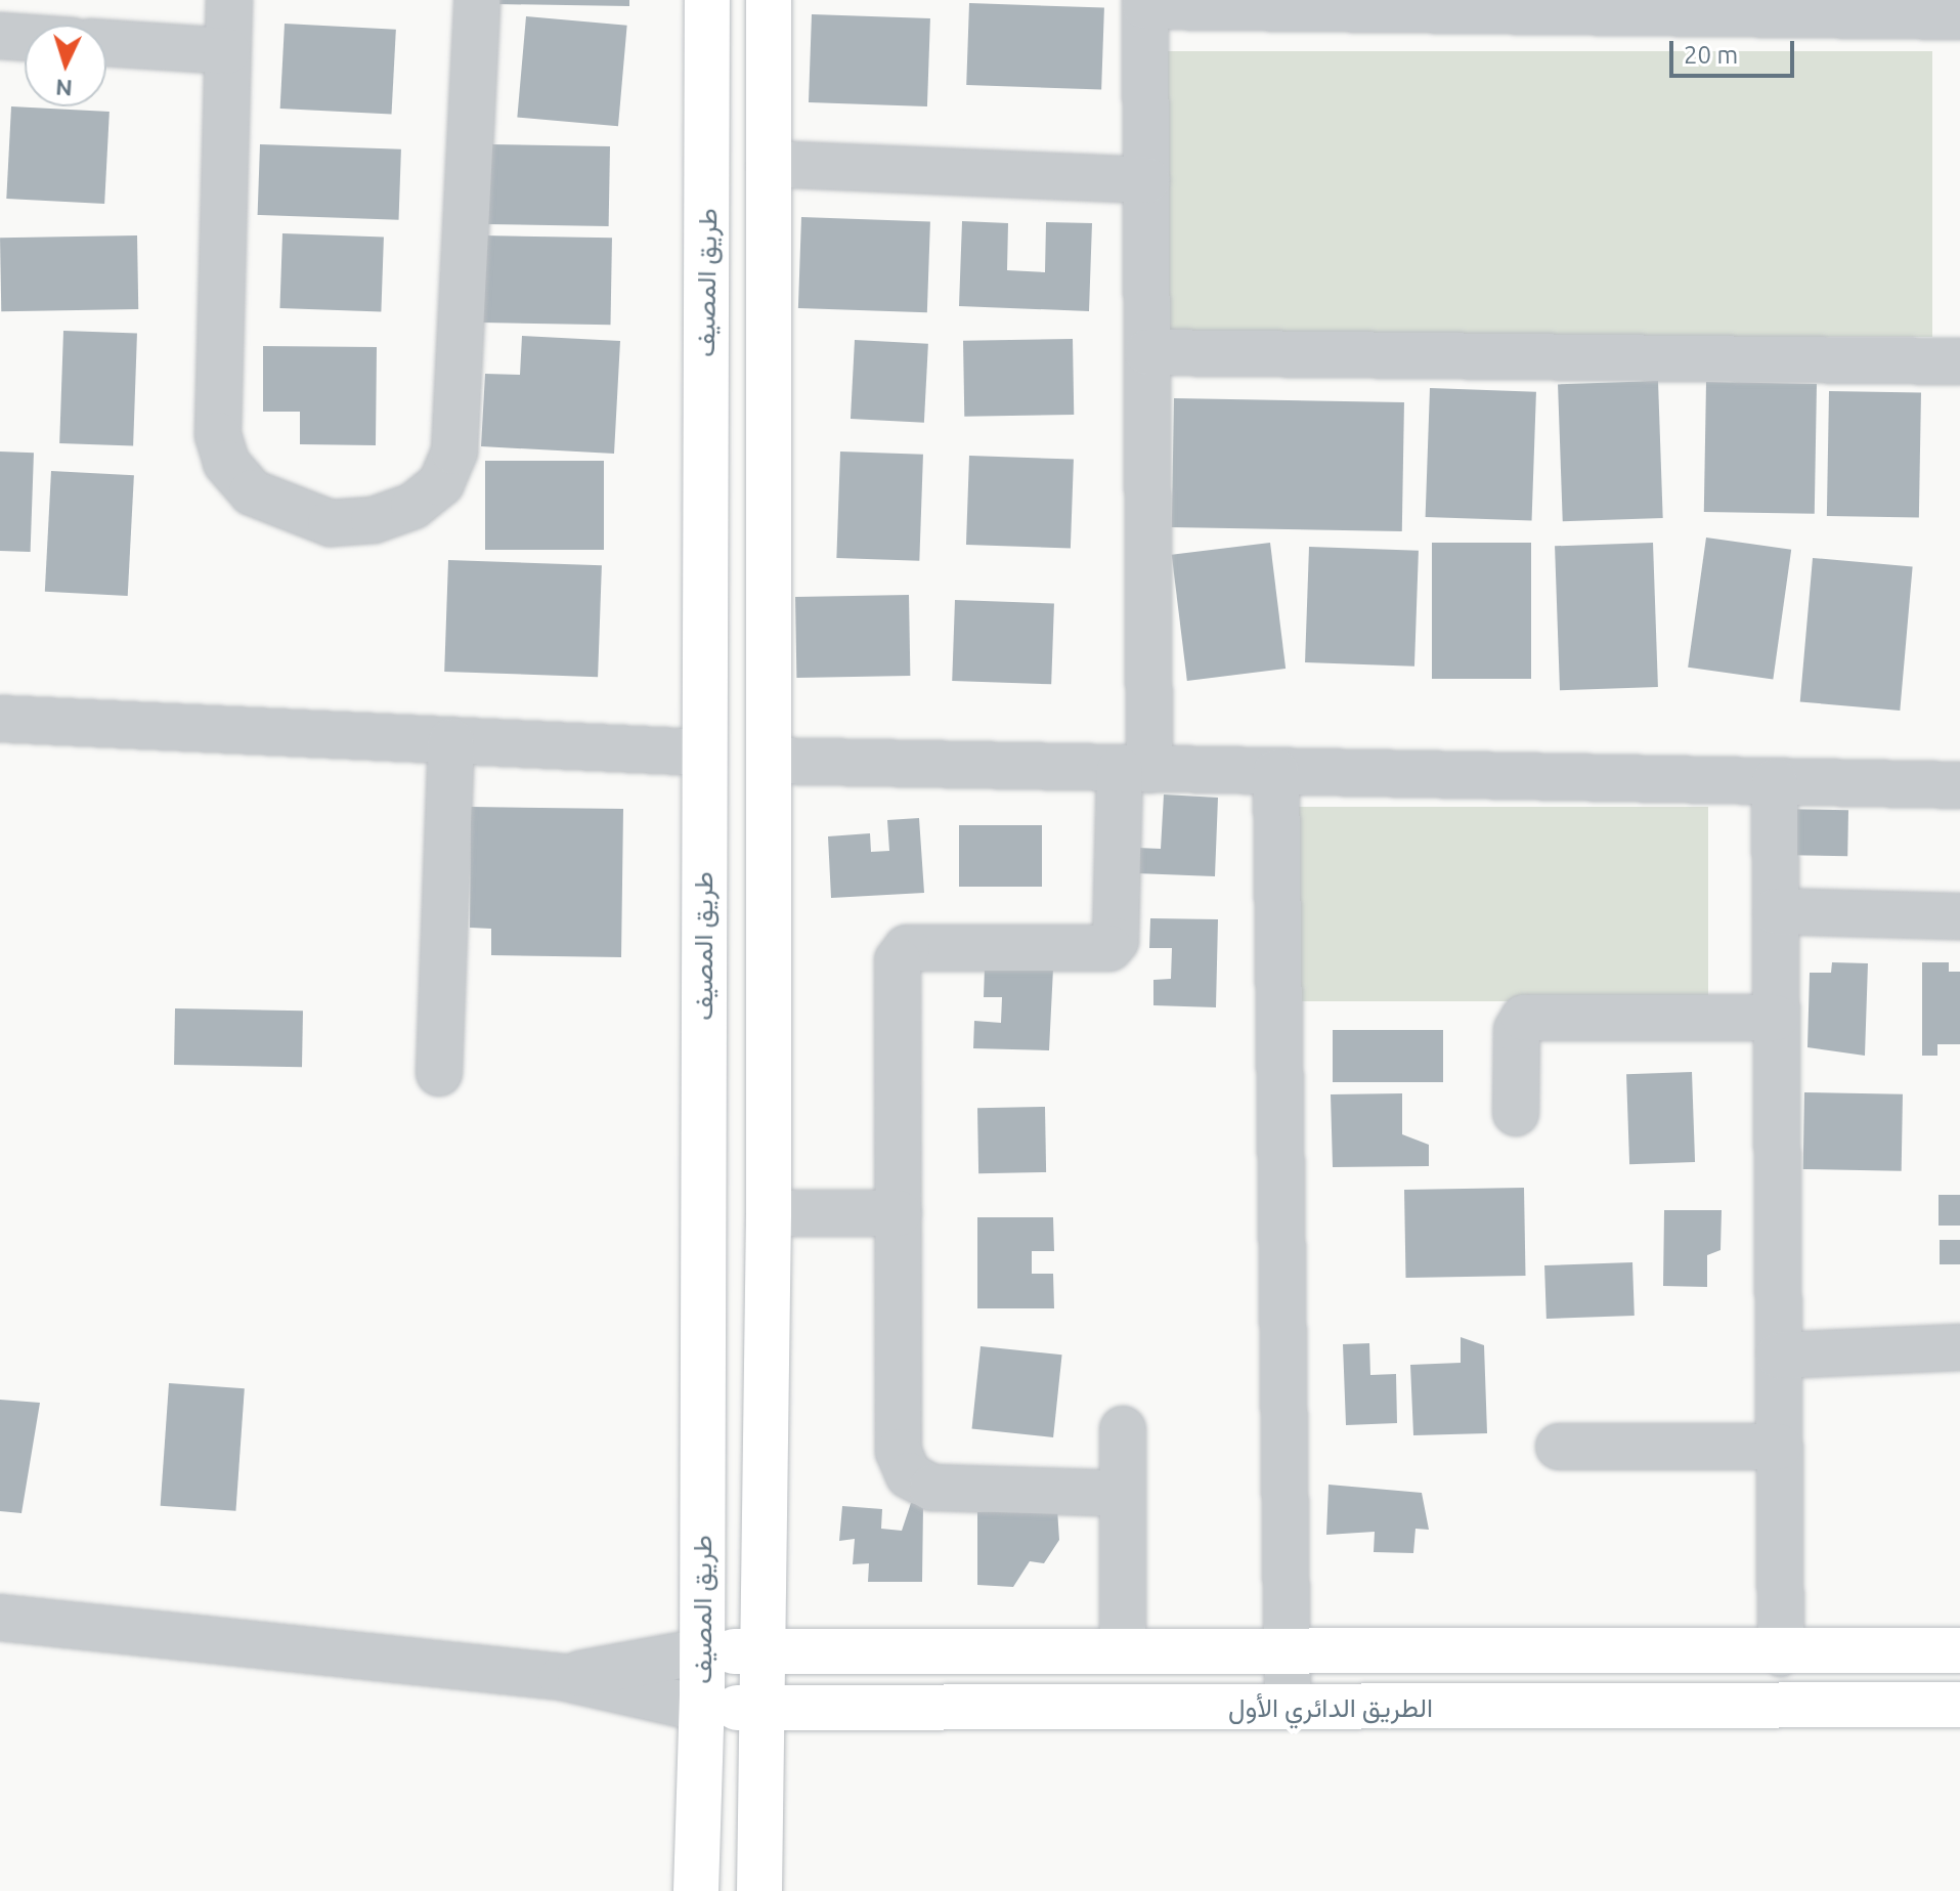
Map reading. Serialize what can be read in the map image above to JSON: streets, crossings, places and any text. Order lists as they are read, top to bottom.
{
  "streets": {
    "main road": ["طريق المصيف", "الطريق الدائري الأول"]
  },
  "crossings": [
    ["طريق المصيف", "الطريق الدائري الأول"]
  ],
  "scale_bar": "20 m",
  "north": "bottom"
}
